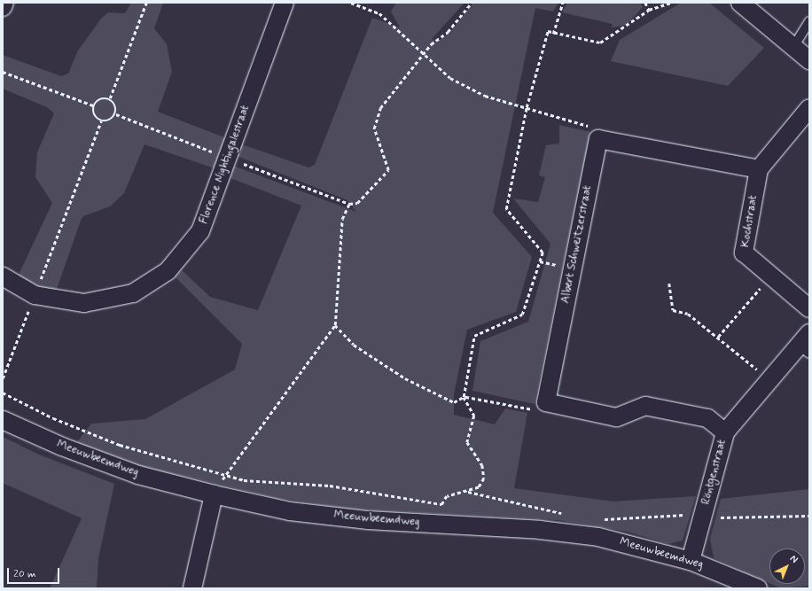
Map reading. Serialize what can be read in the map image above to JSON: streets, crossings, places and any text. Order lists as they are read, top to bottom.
{
  "streets": {
    "street": [
      "Florence Nightingalestraat",
      "Kochstraat",
      "Albert Schweitzerstraat",
      "Meeuwbeemdweg",
      "Röntgenstraat"
    ]
  },
  "crossings": [
    ["Meeuwbeemdweg", "Röntgenstraat"]
  ],
  "scale_bar": "20 m",
  "north": "top right"
}
